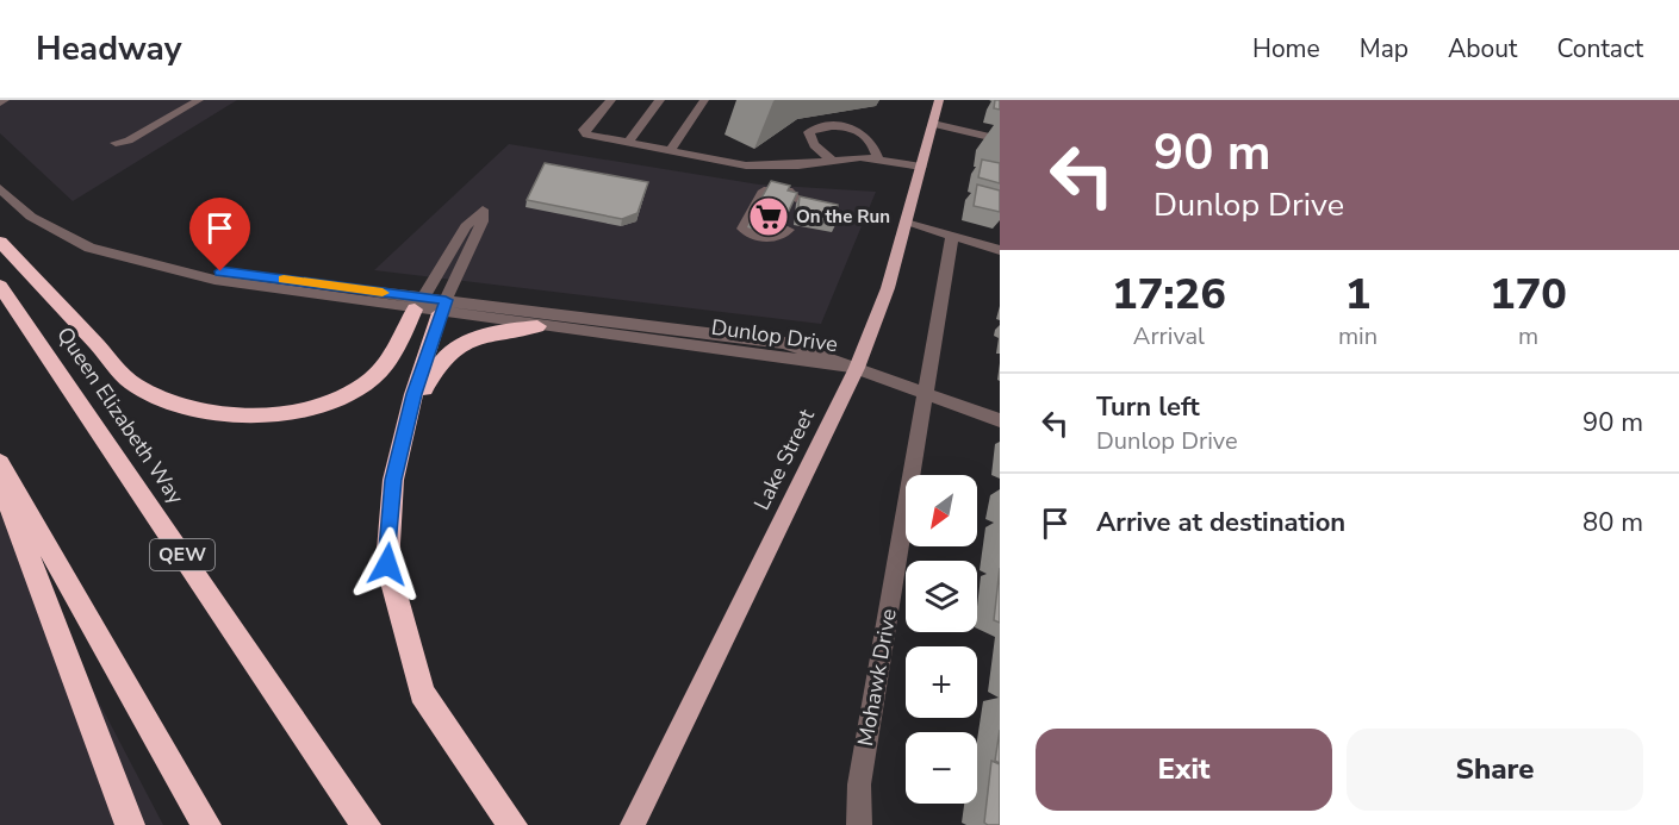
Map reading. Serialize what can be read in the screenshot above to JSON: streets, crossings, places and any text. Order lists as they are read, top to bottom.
{
  "streets": {
    "highway": ["Queen Elizabeth Way", "QEW"],
    "main road": ["Lake Street"],
    "street": ["Dunlop Drive", "Mohawk Drive"]
  },
  "crossings": [
    ["Dunlop Drive", "Lake Street"]
  ],
  "places": {
    "supermarket": ["On the Run"]
  },
  "north": "bottom left",
  "page": {
    "header": "Headway",
    "nav": [
      "Home",
      "Map",
      "About",
      "Contact"
    ],
    "turn": ["90 m", "Dunlop Drive"],
    "eta": [
      "17:26",
      "Arrival",
      "1",
      "min",
      "170",
      "m"
    ],
    "list": [
      {
        "name": "Turn left",
        "note": "Dunlop Drive",
        "value": "90 m"
      },
      {
        "name": "Arrive at destination",
        "value": "80 m"
      }
    ],
    "map_buttons": ["+", "−"],
    "buttons": ["Exit", "Share"]
  }
}
